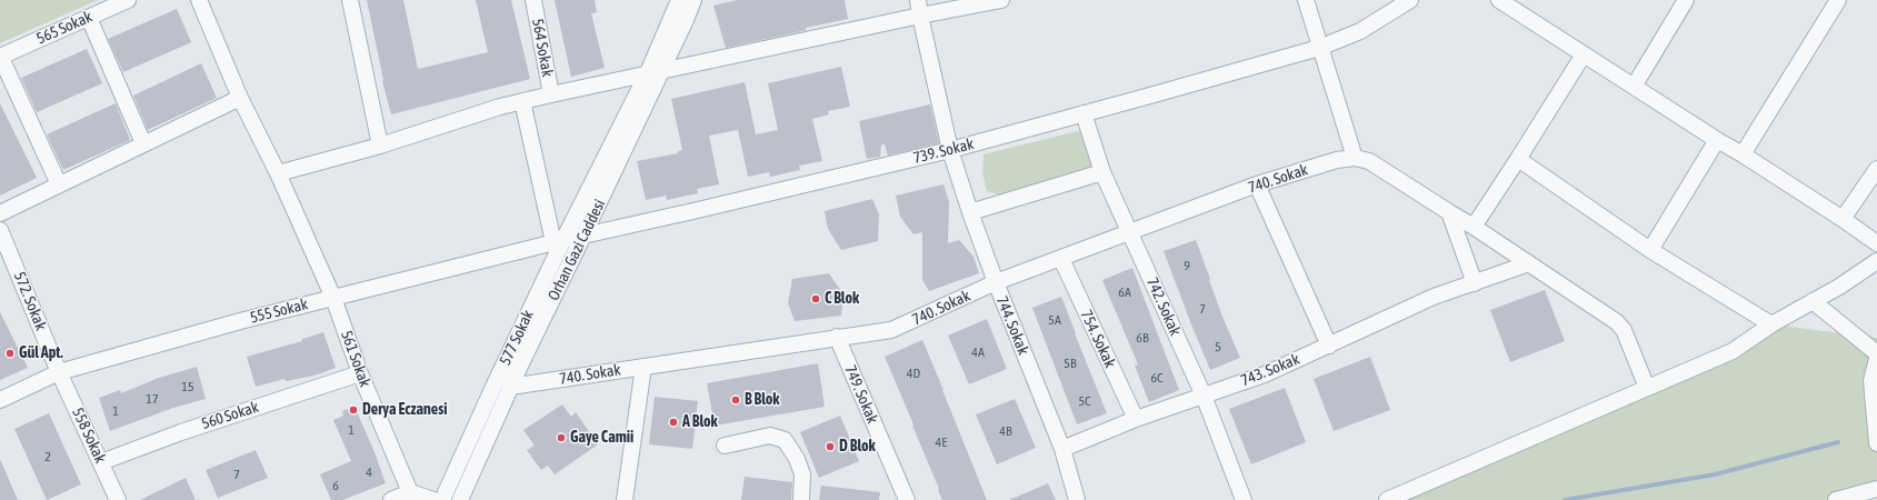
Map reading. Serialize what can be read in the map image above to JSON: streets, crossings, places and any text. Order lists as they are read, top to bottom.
{
  "streets": {
    "street": [
      "565 Sokak",
      "564 Sokak",
      "739. Sokak",
      "740. Sokak",
      "Orhan Gazi Caddesi",
      "572. Sokak",
      "742. Sokak",
      "555 Sokak",
      "744. Sokak",
      "577 Sokak",
      "754. Sokak",
      "561 Sokak",
      "743. Sokak",
      "749. Sokak",
      "560 Sokak",
      "558 Sokak"
    ]
  },
  "crossings": [
    ["739. Sokak", "Orhan Gazi Caddesi"],
    ["739. Sokak", "742. Sokak"],
    ["739. Sokak", "555 Sokak"],
    ["739. Sokak", "744. Sokak"],
    ["739. Sokak", "577 Sokak"],
    ["740. Sokak", "Orhan Gazi Caddesi"],
    ["740. Sokak", "742. Sokak"],
    ["740. Sokak", "744. Sokak"],
    ["740. Sokak", "754. Sokak"],
    ["740. Sokak", "749. Sokak"],
    ["Orhan Gazi Caddesi", "577 Sokak"],
    ["572. Sokak", "555 Sokak"],
    ["572. Sokak", "558 Sokak"],
    ["742. Sokak", "743. Sokak"],
    ["555 Sokak", "577 Sokak"],
    ["555 Sokak", "561 Sokak"],
    ["555 Sokak", "558 Sokak"],
    ["744. Sokak", "743. Sokak"],
    ["754. Sokak", "743. Sokak"],
    ["561 Sokak", "560 Sokak"],
    ["560 Sokak", "558 Sokak"]
  ],
  "places": [
    "C Blok",
    "Gül Apt.",
    "B Blok",
    "Derya Eczanesi",
    "A Blok",
    "Gaye Camii",
    "D Blok"
  ],
  "house_numbers": [
    "9",
    "6A",
    "7",
    "5A",
    "6B",
    "5",
    "4A",
    "5B",
    "4D",
    "6C",
    "15",
    "17",
    "5C",
    "1",
    "1",
    "4B",
    "4E",
    "2",
    "4",
    "7",
    "6"
  ]
}
